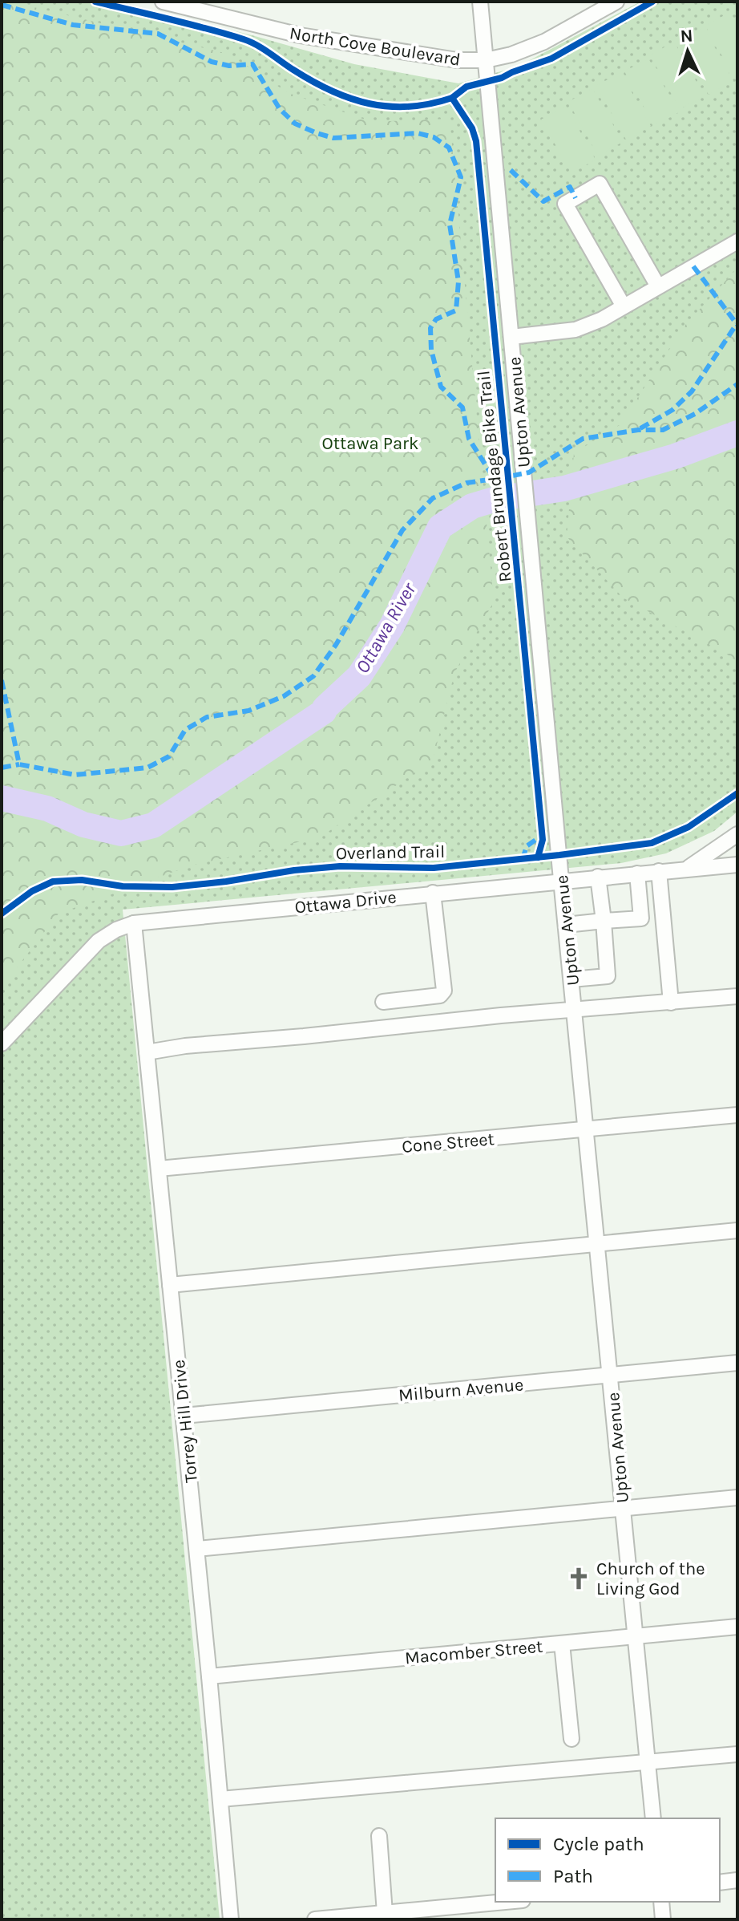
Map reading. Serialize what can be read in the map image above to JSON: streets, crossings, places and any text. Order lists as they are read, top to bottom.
{
  "streets": {
    "street": [
      "North Cove Boulevard",
      "Upton Avenue",
      "Ottawa Drive",
      "Cone Street",
      "Milburn Avenue",
      "Torrey Hill Drive",
      "Macomber Street"
    ],
    "cycle path": ["Robert Brundage Bike Trail", "Overland Trail"]
  },
  "crossings": [
    ["North Cove Boulevard", "Upton Avenue"],
    ["Upton Avenue", "Ottawa Drive"],
    ["Upton Avenue", "Cone Street"],
    ["Upton Avenue", "Milburn Avenue"],
    ["Upton Avenue", "Macomber Street"],
    ["Ottawa Drive", "Torrey Hill Drive"],
    ["Cone Street", "Torrey Hill Drive"],
    ["Milburn Avenue", "Torrey Hill Drive"],
    ["Torrey Hill Drive", "Macomber Street"]
  ],
  "water": ["Ottawa River"],
  "parks": ["Ottawa Park"],
  "places": {
    "church": ["Church of the Living God"]
  },
  "legend": ["Cycle path", "Path"],
  "north": "top"
}
